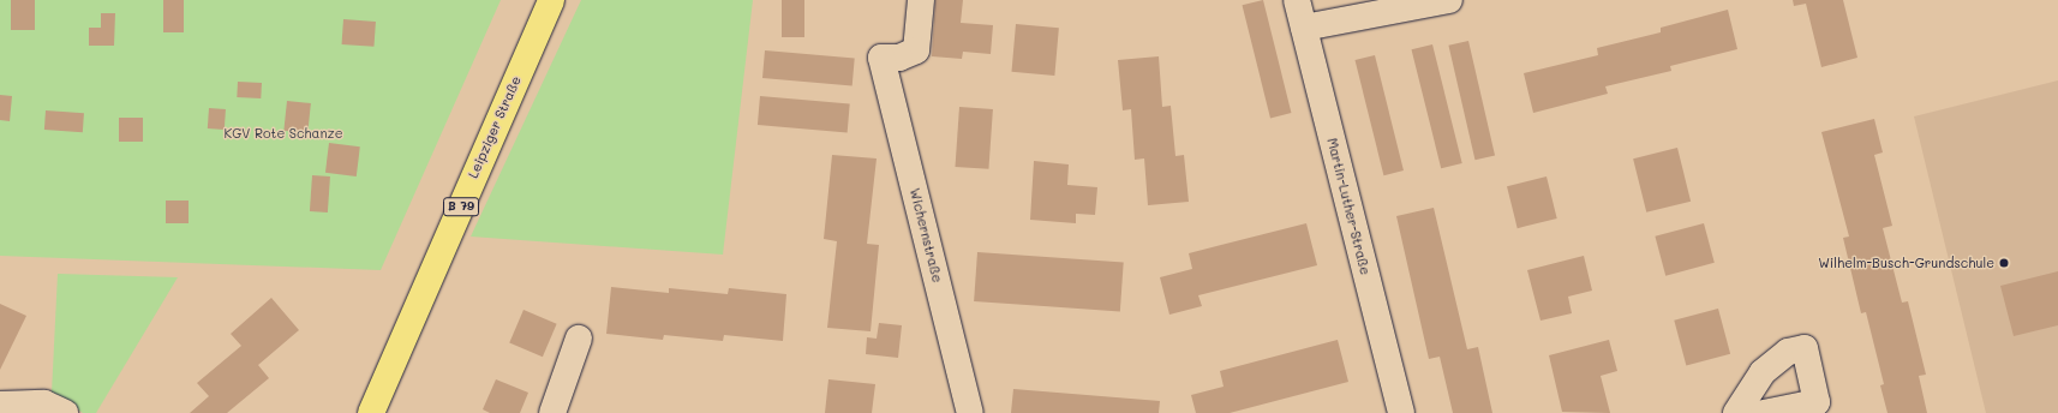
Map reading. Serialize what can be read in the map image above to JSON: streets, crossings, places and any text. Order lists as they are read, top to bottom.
{
  "streets": {
    "main road": ["Leipziger Straße", "B 79"],
    "street": ["Martin-Luther-Straße", "Wichernstraße"]
  },
  "parks": ["KGV Rote Schanze"],
  "places": ["Wilhelm-Busch-Grundschule"]
}
